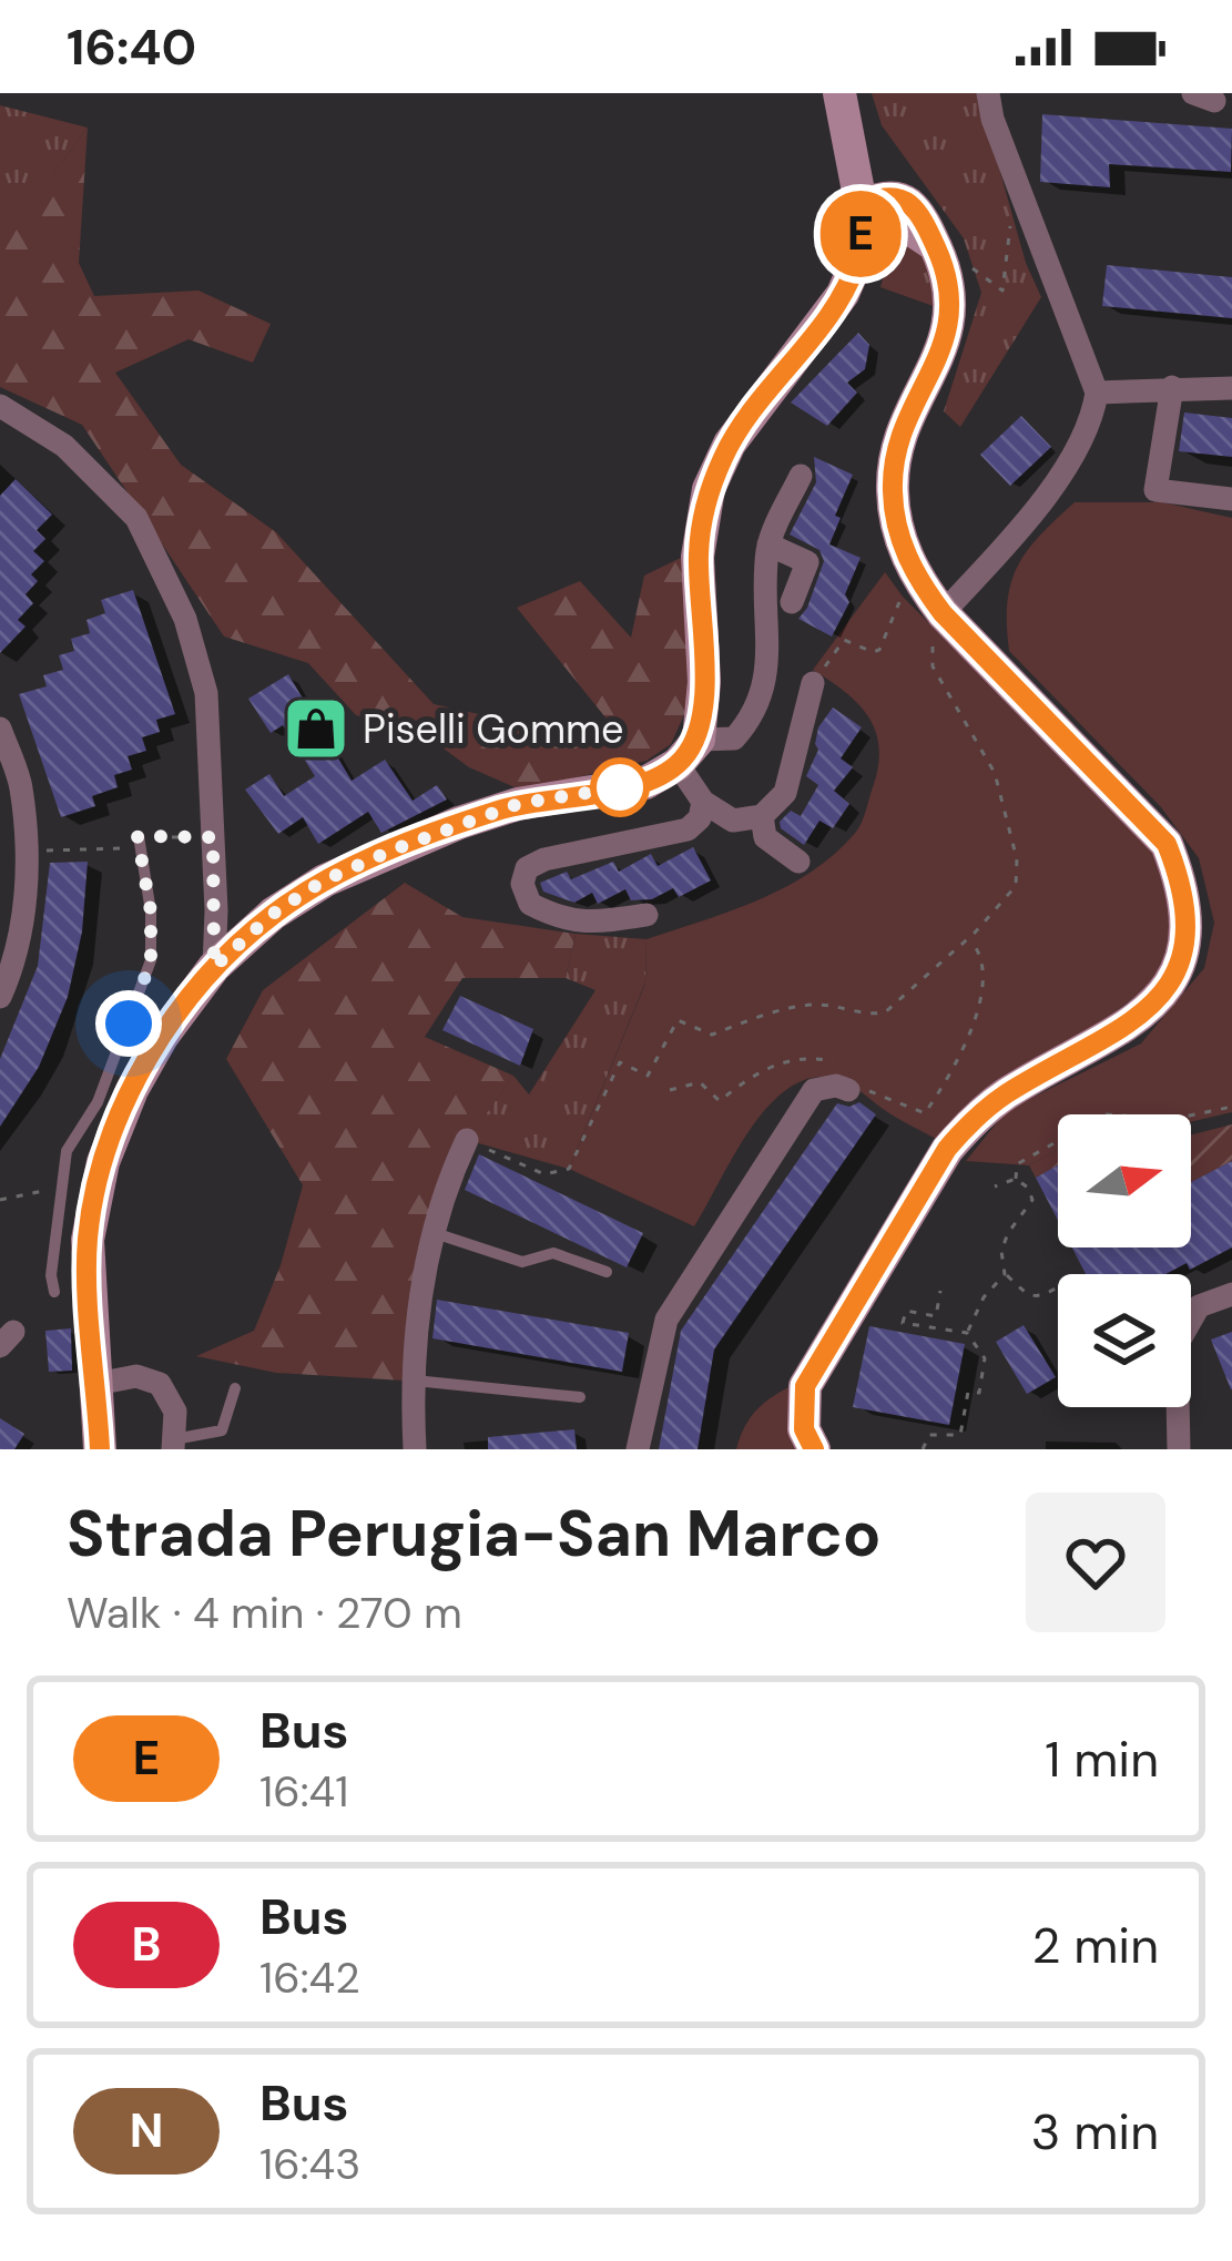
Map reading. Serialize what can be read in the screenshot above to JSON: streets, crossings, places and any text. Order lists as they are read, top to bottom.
{
  "places": {
    "shop": ["Piselli Gomme"]
  },
  "lines": ["bus line E"],
  "north": "right",
  "page": {
    "status": "16:40",
    "on_map": "E",
    "heading": ["Strada Perugia-San Marco", "Walk · 4 min · 270 m"],
    "list": [
      {
        "mark": "E",
        "name": "Bus",
        "note": "16:41",
        "value": "1 min"
      },
      {
        "mark": "B",
        "name": "Bus",
        "note": "16:42",
        "value": "2 min"
      },
      {
        "mark": "N",
        "name": "Bus",
        "note": "16:43",
        "value": "3 min"
      }
    ]
  }
}
